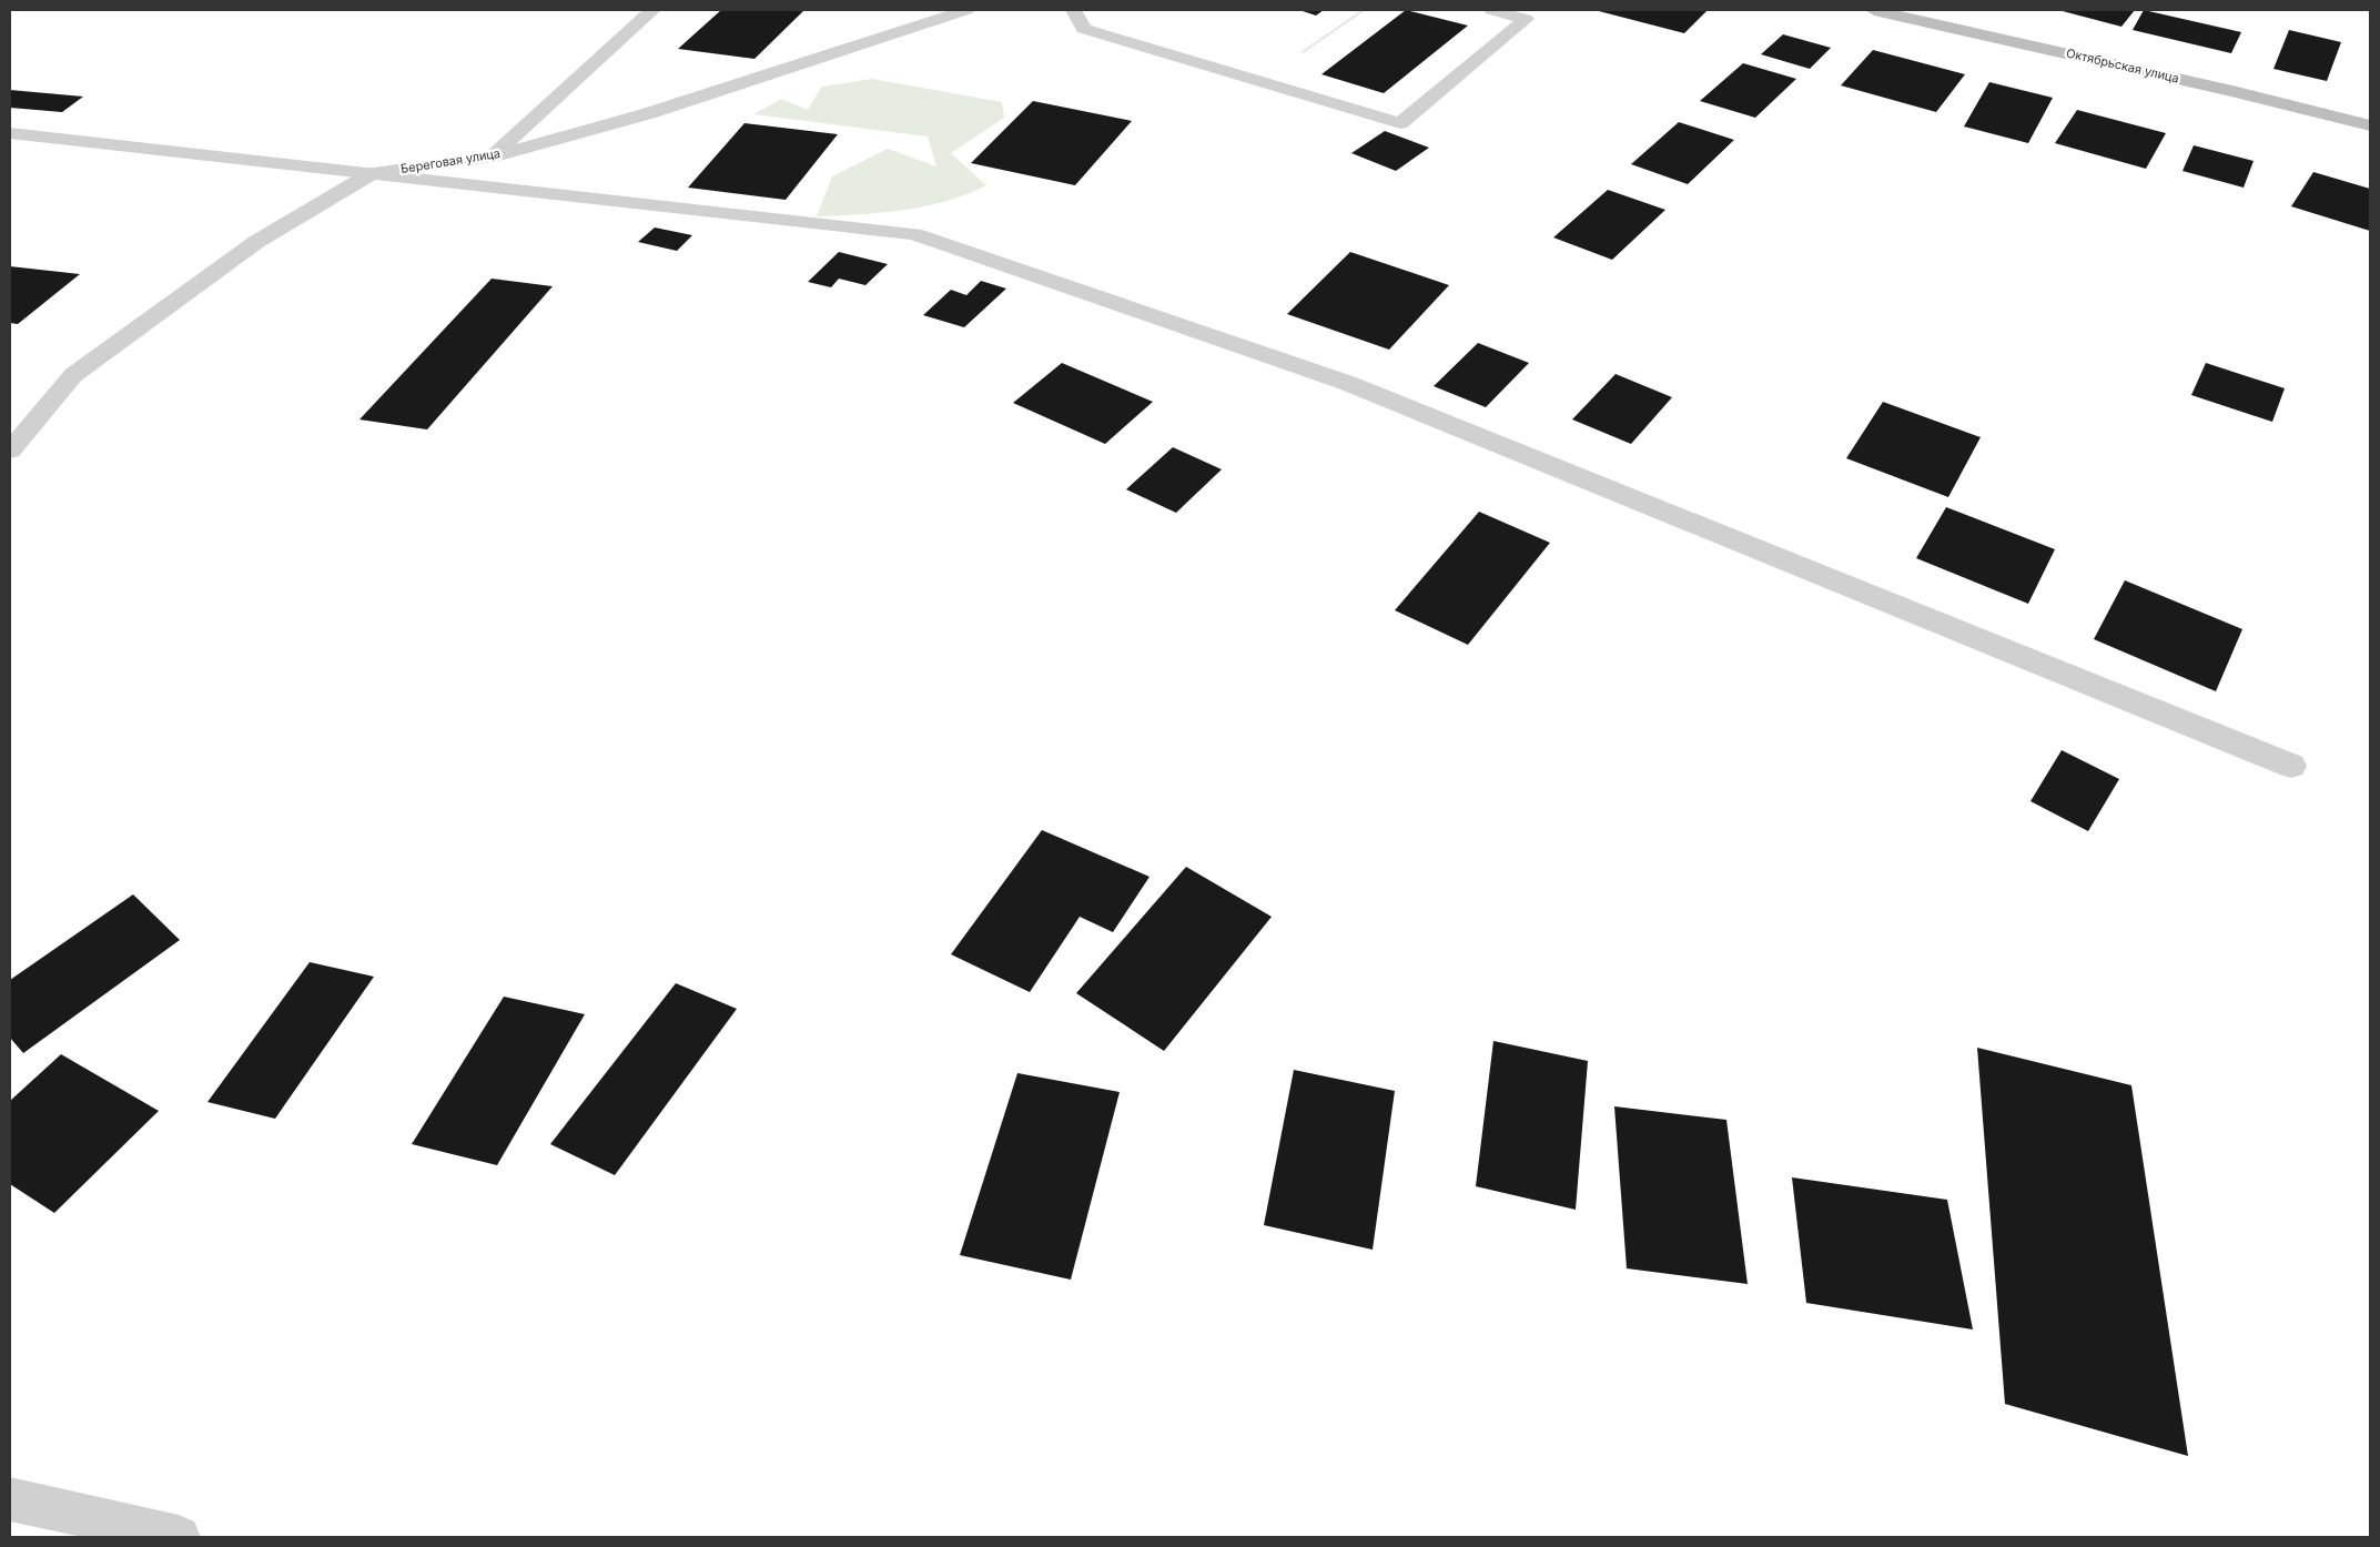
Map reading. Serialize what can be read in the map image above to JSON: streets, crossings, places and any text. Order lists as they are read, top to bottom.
{
  "streets": {
    "street": ["Октябрьская улица", "Береговая улица"]
  }
}
